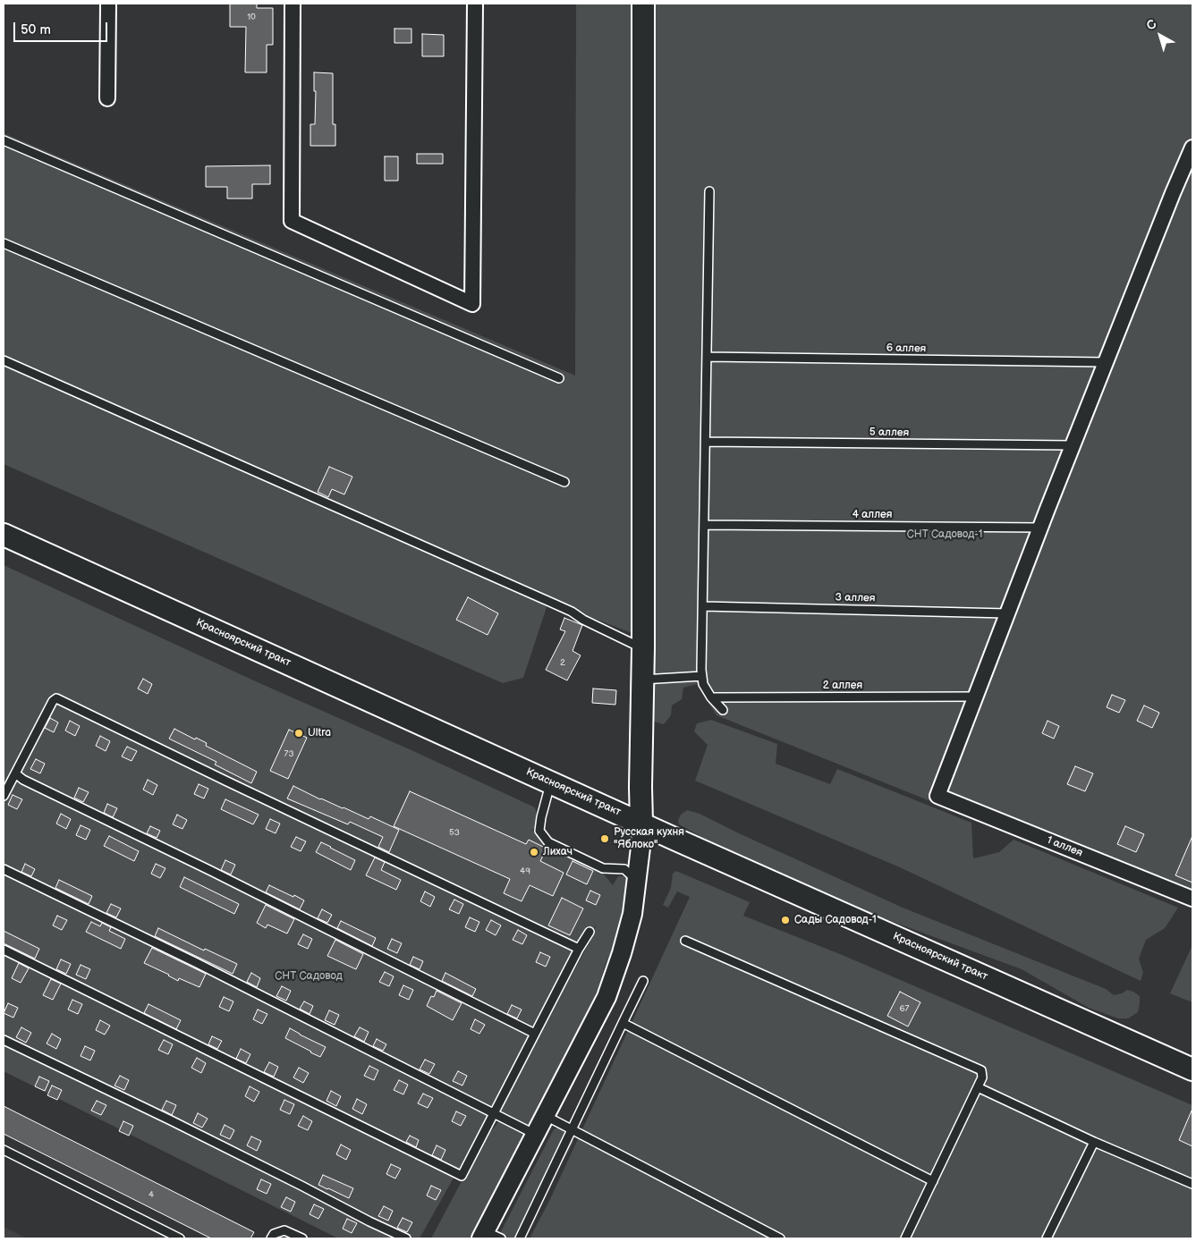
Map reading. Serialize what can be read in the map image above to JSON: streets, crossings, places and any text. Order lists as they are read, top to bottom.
{
  "streets": {
    "main road": ["Красноярский тракт"],
    "street": ["1 аллея"],
    "lane": [
      "6 аллея",
      "5 аллея",
      "4 аллея",
      "3 аллея",
      "2 аллея"
    ]
  },
  "crossings": [
    ["2 аллея", "1 аллея"]
  ],
  "parks": ["СНТ Садовод-1", "СНТ Садовод"],
  "places": [
    "Ultra",
    "Русская кухня \"Яблоко\"",
    "Лихач",
    "Сады Садовод-1"
  ],
  "house_numbers": [
    "10",
    "2",
    "73",
    "53",
    "49",
    "67",
    "4"
  ],
  "scale_bar": "50 m",
  "north": "top left"
}
